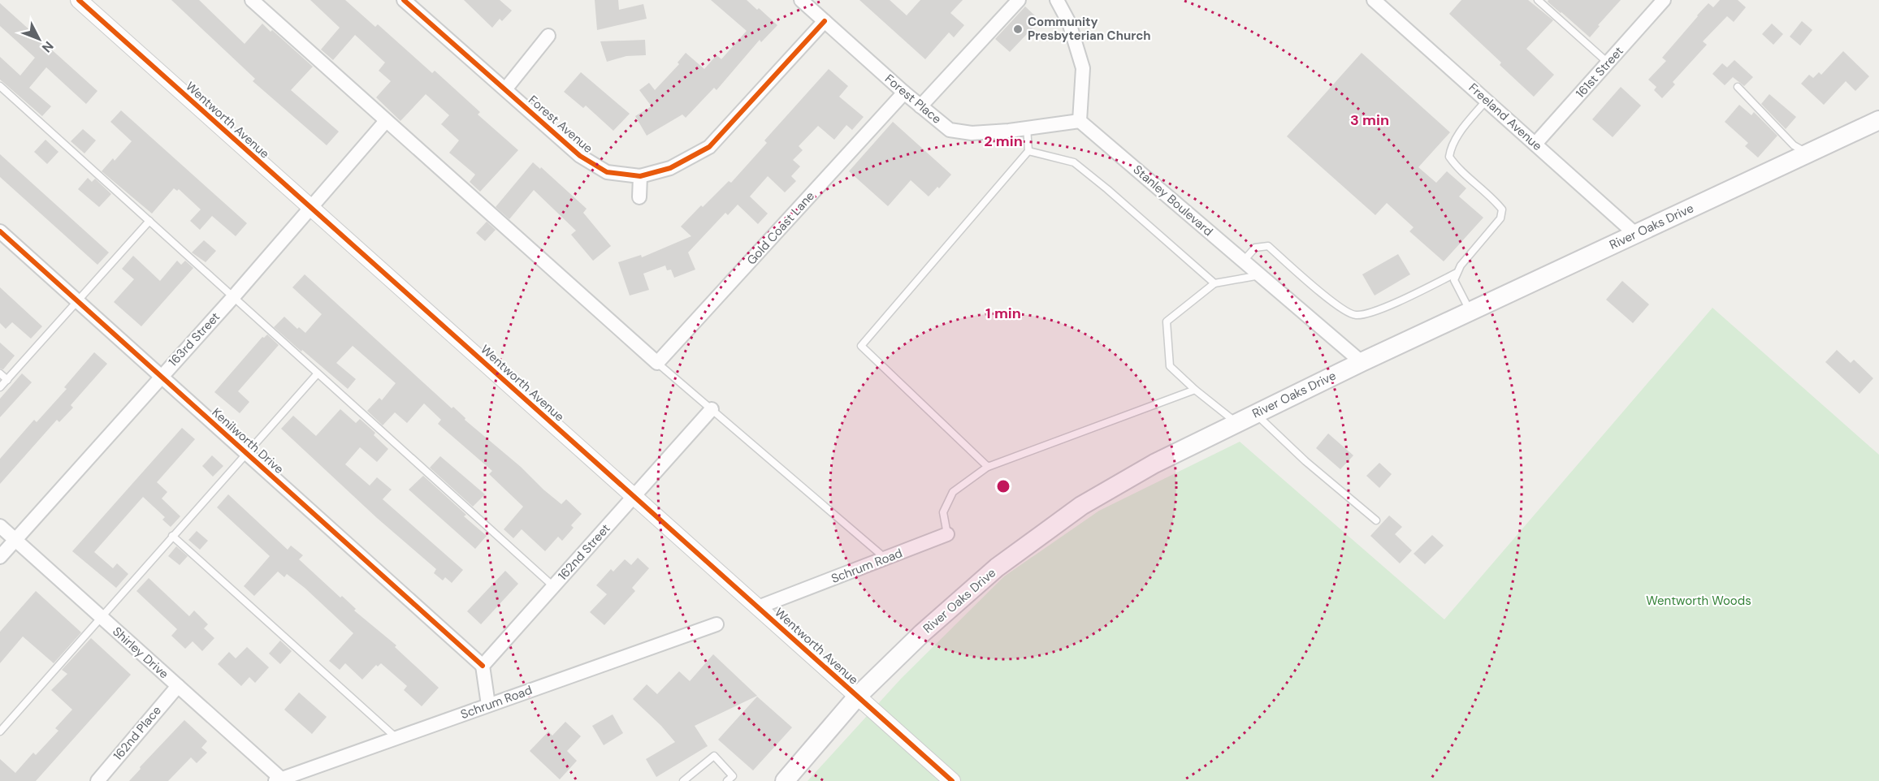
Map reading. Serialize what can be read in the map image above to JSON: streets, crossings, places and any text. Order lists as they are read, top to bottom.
{
  "streets": {
    "main road": ["River Oaks Drive"],
    "street": [
      "161st Street",
      "Forest Place",
      "Freeland Avenue",
      "Wentworth Avenue",
      "Forest Avenue",
      "Stanley Boulevard",
      "Gold Coast Lane",
      "163rd Street",
      "Kenilworth Drive",
      "162nd Street",
      "Schrum Road",
      "Shirley Drive",
      "162nd Place"
    ]
  },
  "crossings": [
    ["161st Street", "Freeland Avenue"],
    ["Forest Place", "Forest Avenue"],
    ["Forest Place", "Stanley Boulevard"],
    ["Forest Place", "Gold Coast Lane"],
    ["Freeland Avenue", "River Oaks Drive"],
    ["Wentworth Avenue", "River Oaks Drive"],
    ["Wentworth Avenue", "163rd Street"],
    ["Wentworth Avenue", "162nd Street"],
    ["Wentworth Avenue", "Schrum Road"],
    ["Stanley Boulevard", "River Oaks Drive"],
    ["163rd Street", "Kenilworth Drive"],
    ["163rd Street", "Shirley Drive"],
    ["Kenilworth Drive", "162nd Street"],
    ["Schrum Road", "Shirley Drive"],
    ["Shirley Drive", "162nd Place"]
  ],
  "parks": ["Wentworth Woods"],
  "places": ["Community Presbyterian Church"],
  "north": "bottom right",
  "rings": ["3 min", "2 min", "1 min"]
}
